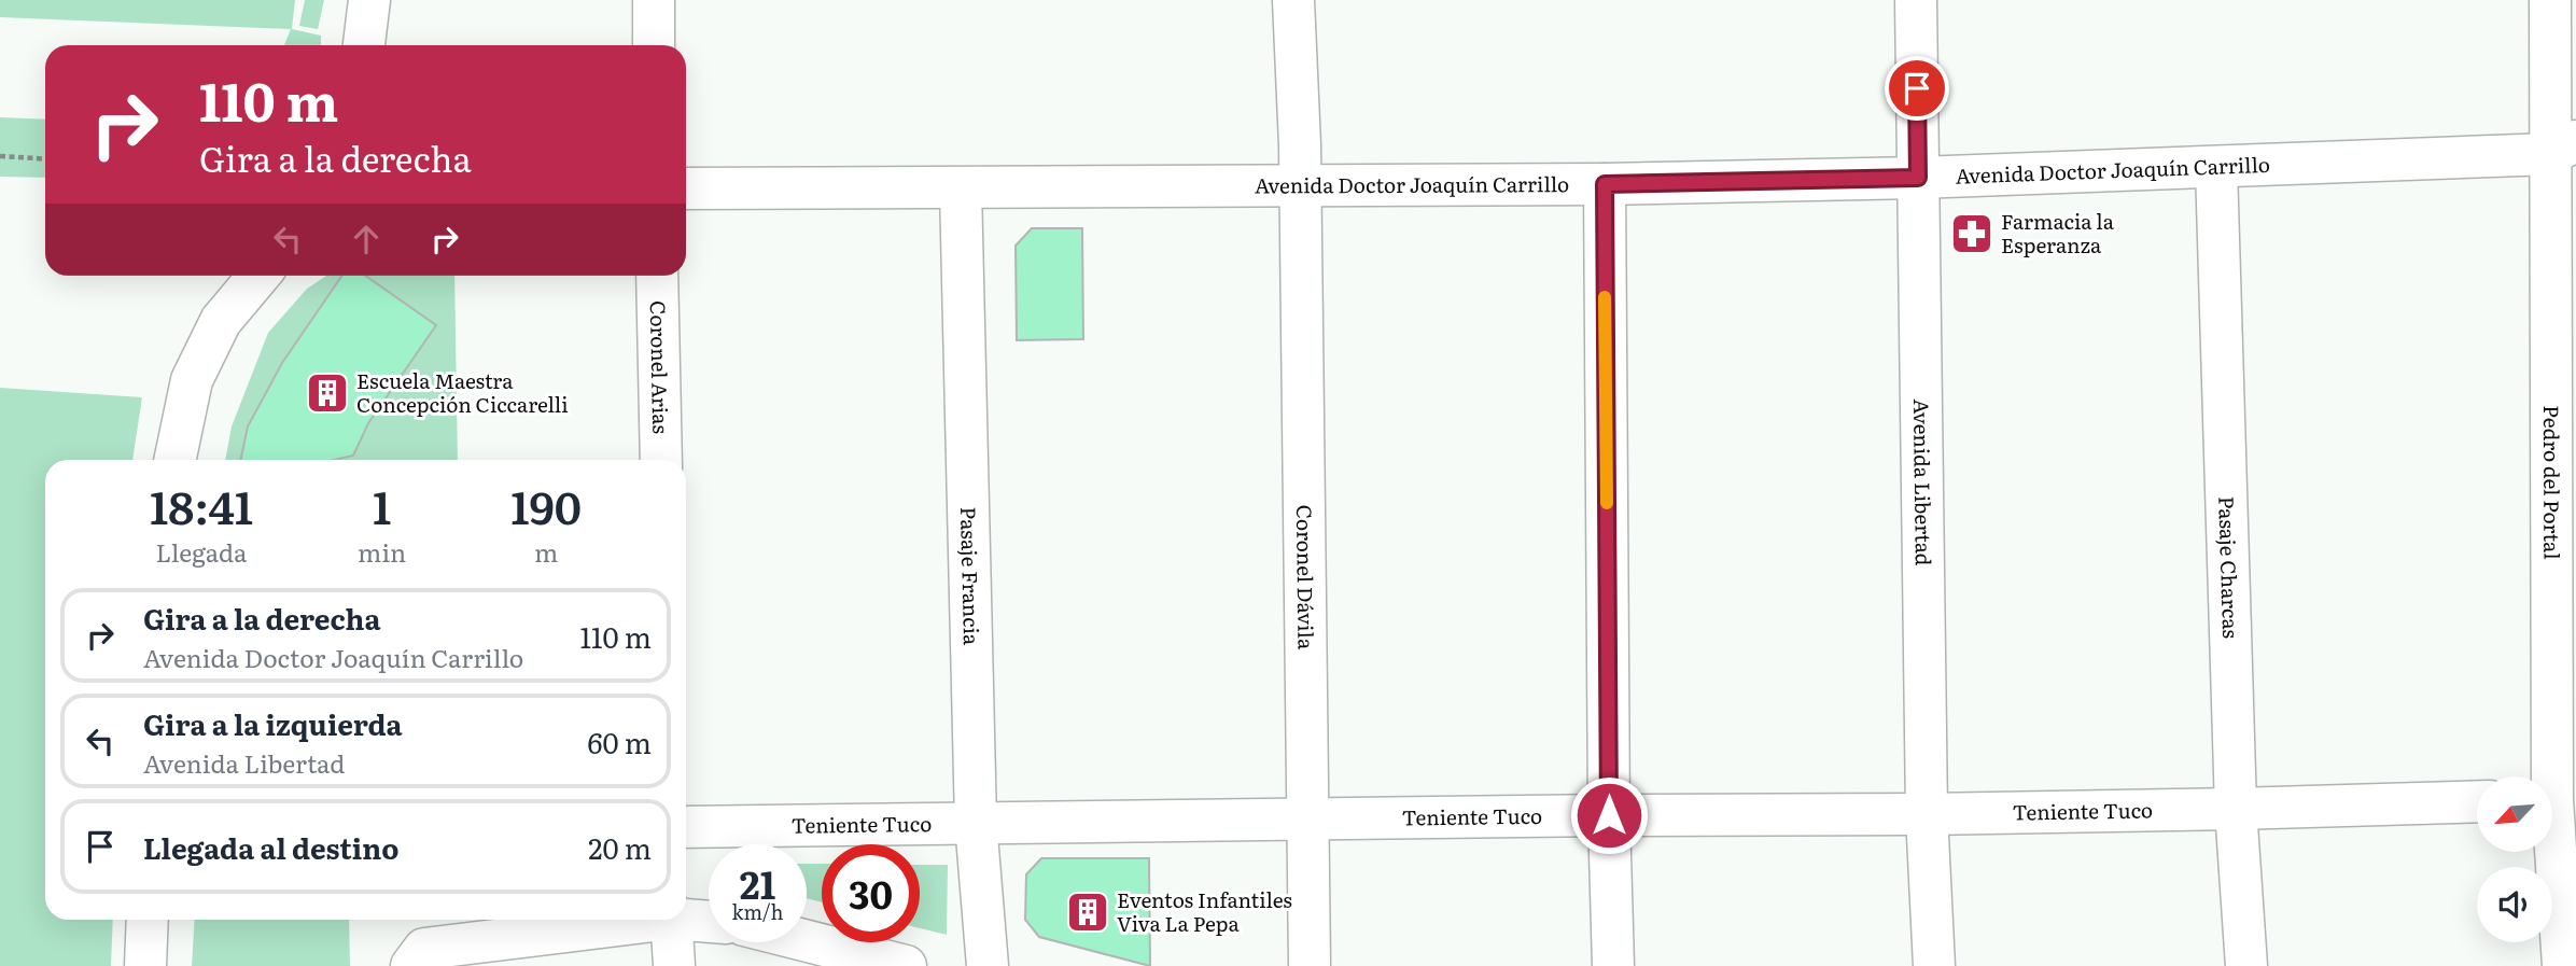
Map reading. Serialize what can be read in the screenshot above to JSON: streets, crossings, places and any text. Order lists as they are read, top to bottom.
{
  "streets": {
    "street": [
      "Avenida Doctor Joaquín Carrillo",
      "Coronel Arias",
      "Avenida Libertad",
      "Pedro del Portal",
      "Pasaje Charcas",
      "Coronel Dávila",
      "Pasaje Francia",
      "Teniente Tuco"
    ]
  },
  "crossings": [
    ["Avenida Doctor Joaquín Carrillo", "Avenida Libertad"],
    ["Avenida Doctor Joaquín Carrillo", "Pedro del Portal"],
    ["Avenida Doctor Joaquín Carrillo", "Pasaje Charcas"],
    ["Avenida Doctor Joaquín Carrillo", "Coronel Dávila"],
    ["Avenida Doctor Joaquín Carrillo", "Pasaje Francia"],
    ["Avenida Libertad", "Teniente Tuco"],
    ["Pasaje Charcas", "Teniente Tuco"],
    ["Coronel Dávila", "Teniente Tuco"],
    ["Pasaje Francia", "Teniente Tuco"]
  ],
  "places": {
    "pharmacy": ["Farmacia la Esperanza"],
    "building": ["Escuela Maestra Concepción Ciccarelli", "Eventos Infantiles Viva La Pepa"]
  },
  "north": "bottom left",
  "page": {
    "turn": ["110 m", "Gira a la derecha"],
    "eta": [
      "18:41",
      "Llegada",
      "1",
      "min",
      "190",
      "m"
    ],
    "list": [
      {
        "name": "Gira a la derecha",
        "note": "Avenida Doctor Joaquín Carrillo",
        "value": "110 m"
      },
      {
        "name": "Gira a la izquierda",
        "note": "Avenida Libertad",
        "value": "60 m"
      },
      {
        "name": "Llegada al destino",
        "value": "20 m"
      }
    ],
    "speed": "21 km/h",
    "limit": "30"
  }
}
